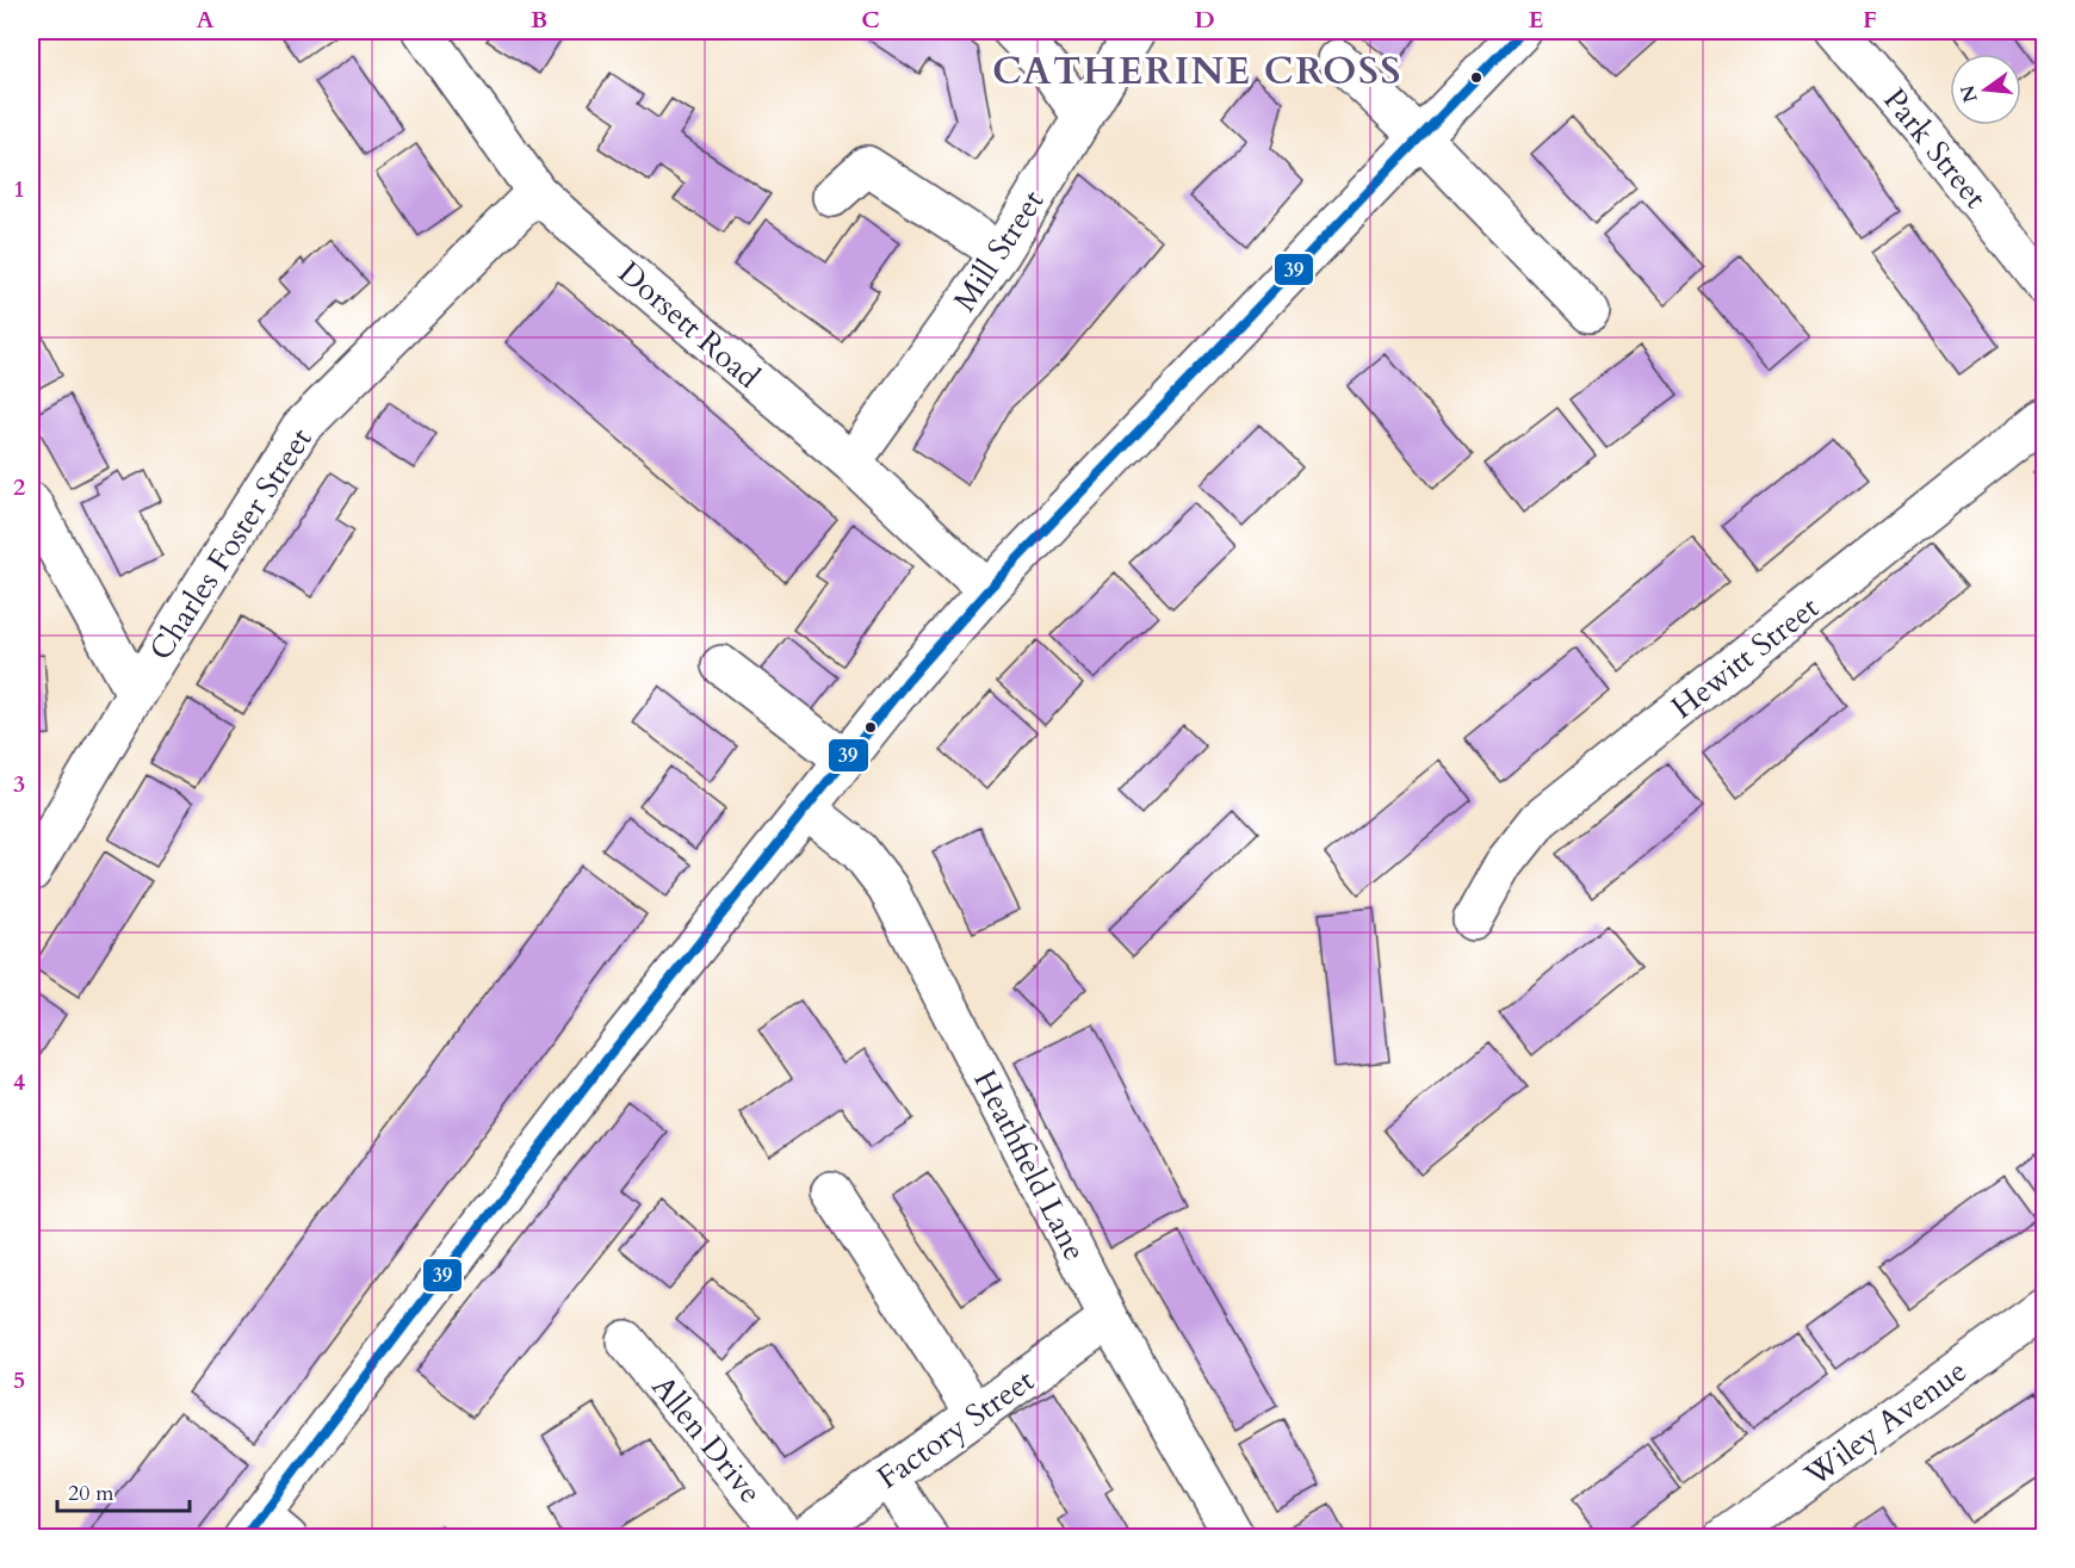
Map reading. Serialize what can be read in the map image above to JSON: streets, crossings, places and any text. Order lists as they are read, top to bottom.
{
  "streets": {
    "street": [
      "Park Street",
      "Mill Street",
      "Dorsett Road",
      "Charles Foster Street",
      "Hewitt Street",
      "Heathfield Lane",
      "Wiley Avenue",
      "Factory Street",
      "Allen Drive"
    ]
  },
  "crossings": [
    ["Mill Street", "Dorsett Road"],
    ["Dorsett Road", "Charles Foster Street"],
    ["Heathfield Lane", "Factory Street"]
  ],
  "districts": ["CATHERINE CROSS"],
  "lines": ["transit line 39"],
  "scale_bar": "20 m",
  "north": "left",
  "grid": {
    "columns": [
      "A",
      "B",
      "C",
      "D",
      "E",
      "F"
    ],
    "rows": [
      "1",
      "2",
      "3",
      "4",
      "5"
    ]
  }
}
